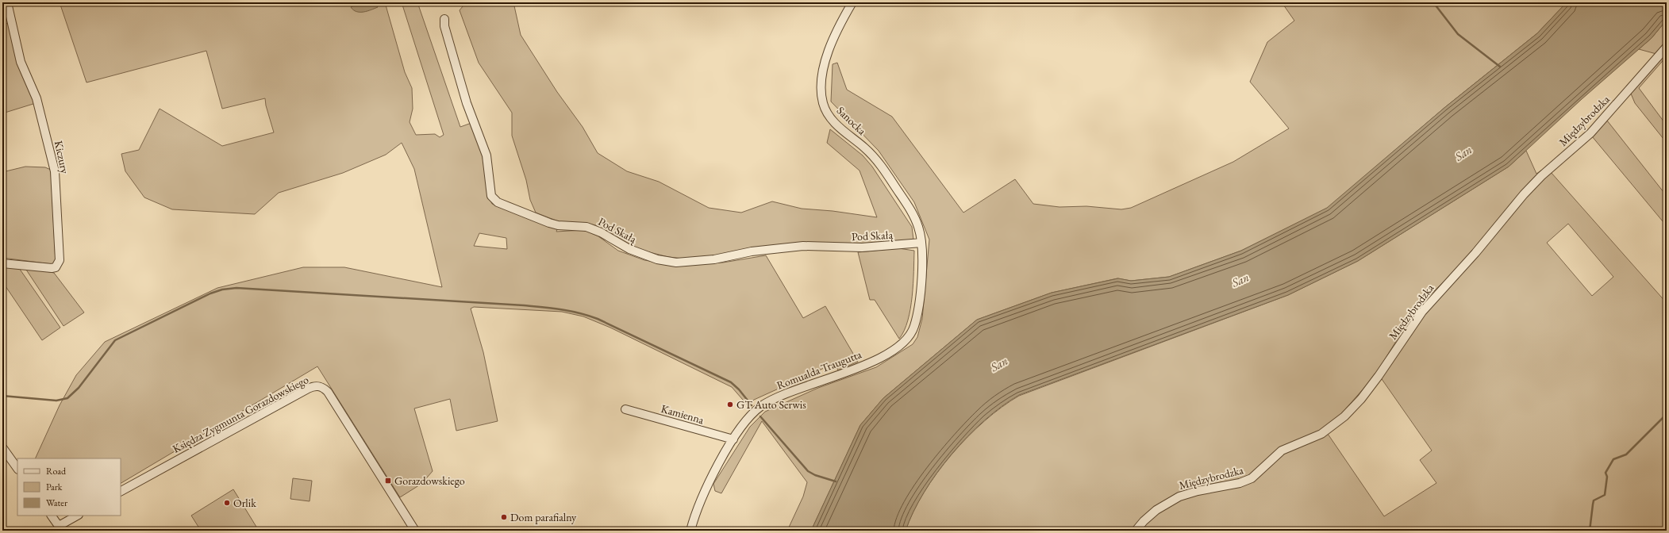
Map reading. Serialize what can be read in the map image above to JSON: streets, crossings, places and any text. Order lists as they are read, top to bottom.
{
  "streets": {
    "street": [
      "Sanocka",
      "Międzybrodzka",
      "Kiczury",
      "Pod Skałą",
      "Romualda Traugutta",
      "Księdza Zygmunta Gorazdowskiego",
      "Kamienna"
    ]
  },
  "crossings": [
    ["Sanocka", "Pod Skałą"],
    ["Sanocka", "Romualda Traugutta"],
    ["Pod Skałą", "Romualda Traugutta"],
    ["Romualda Traugutta", "Kamienna"]
  ],
  "water": ["San"],
  "places": {
    "other": ["GT Auto Serwis", "Orlik", "Dom parafialny"],
    "transit": ["Gorazdowskiego"]
  },
  "legend": ["Road", "Park", "Water"]
}
